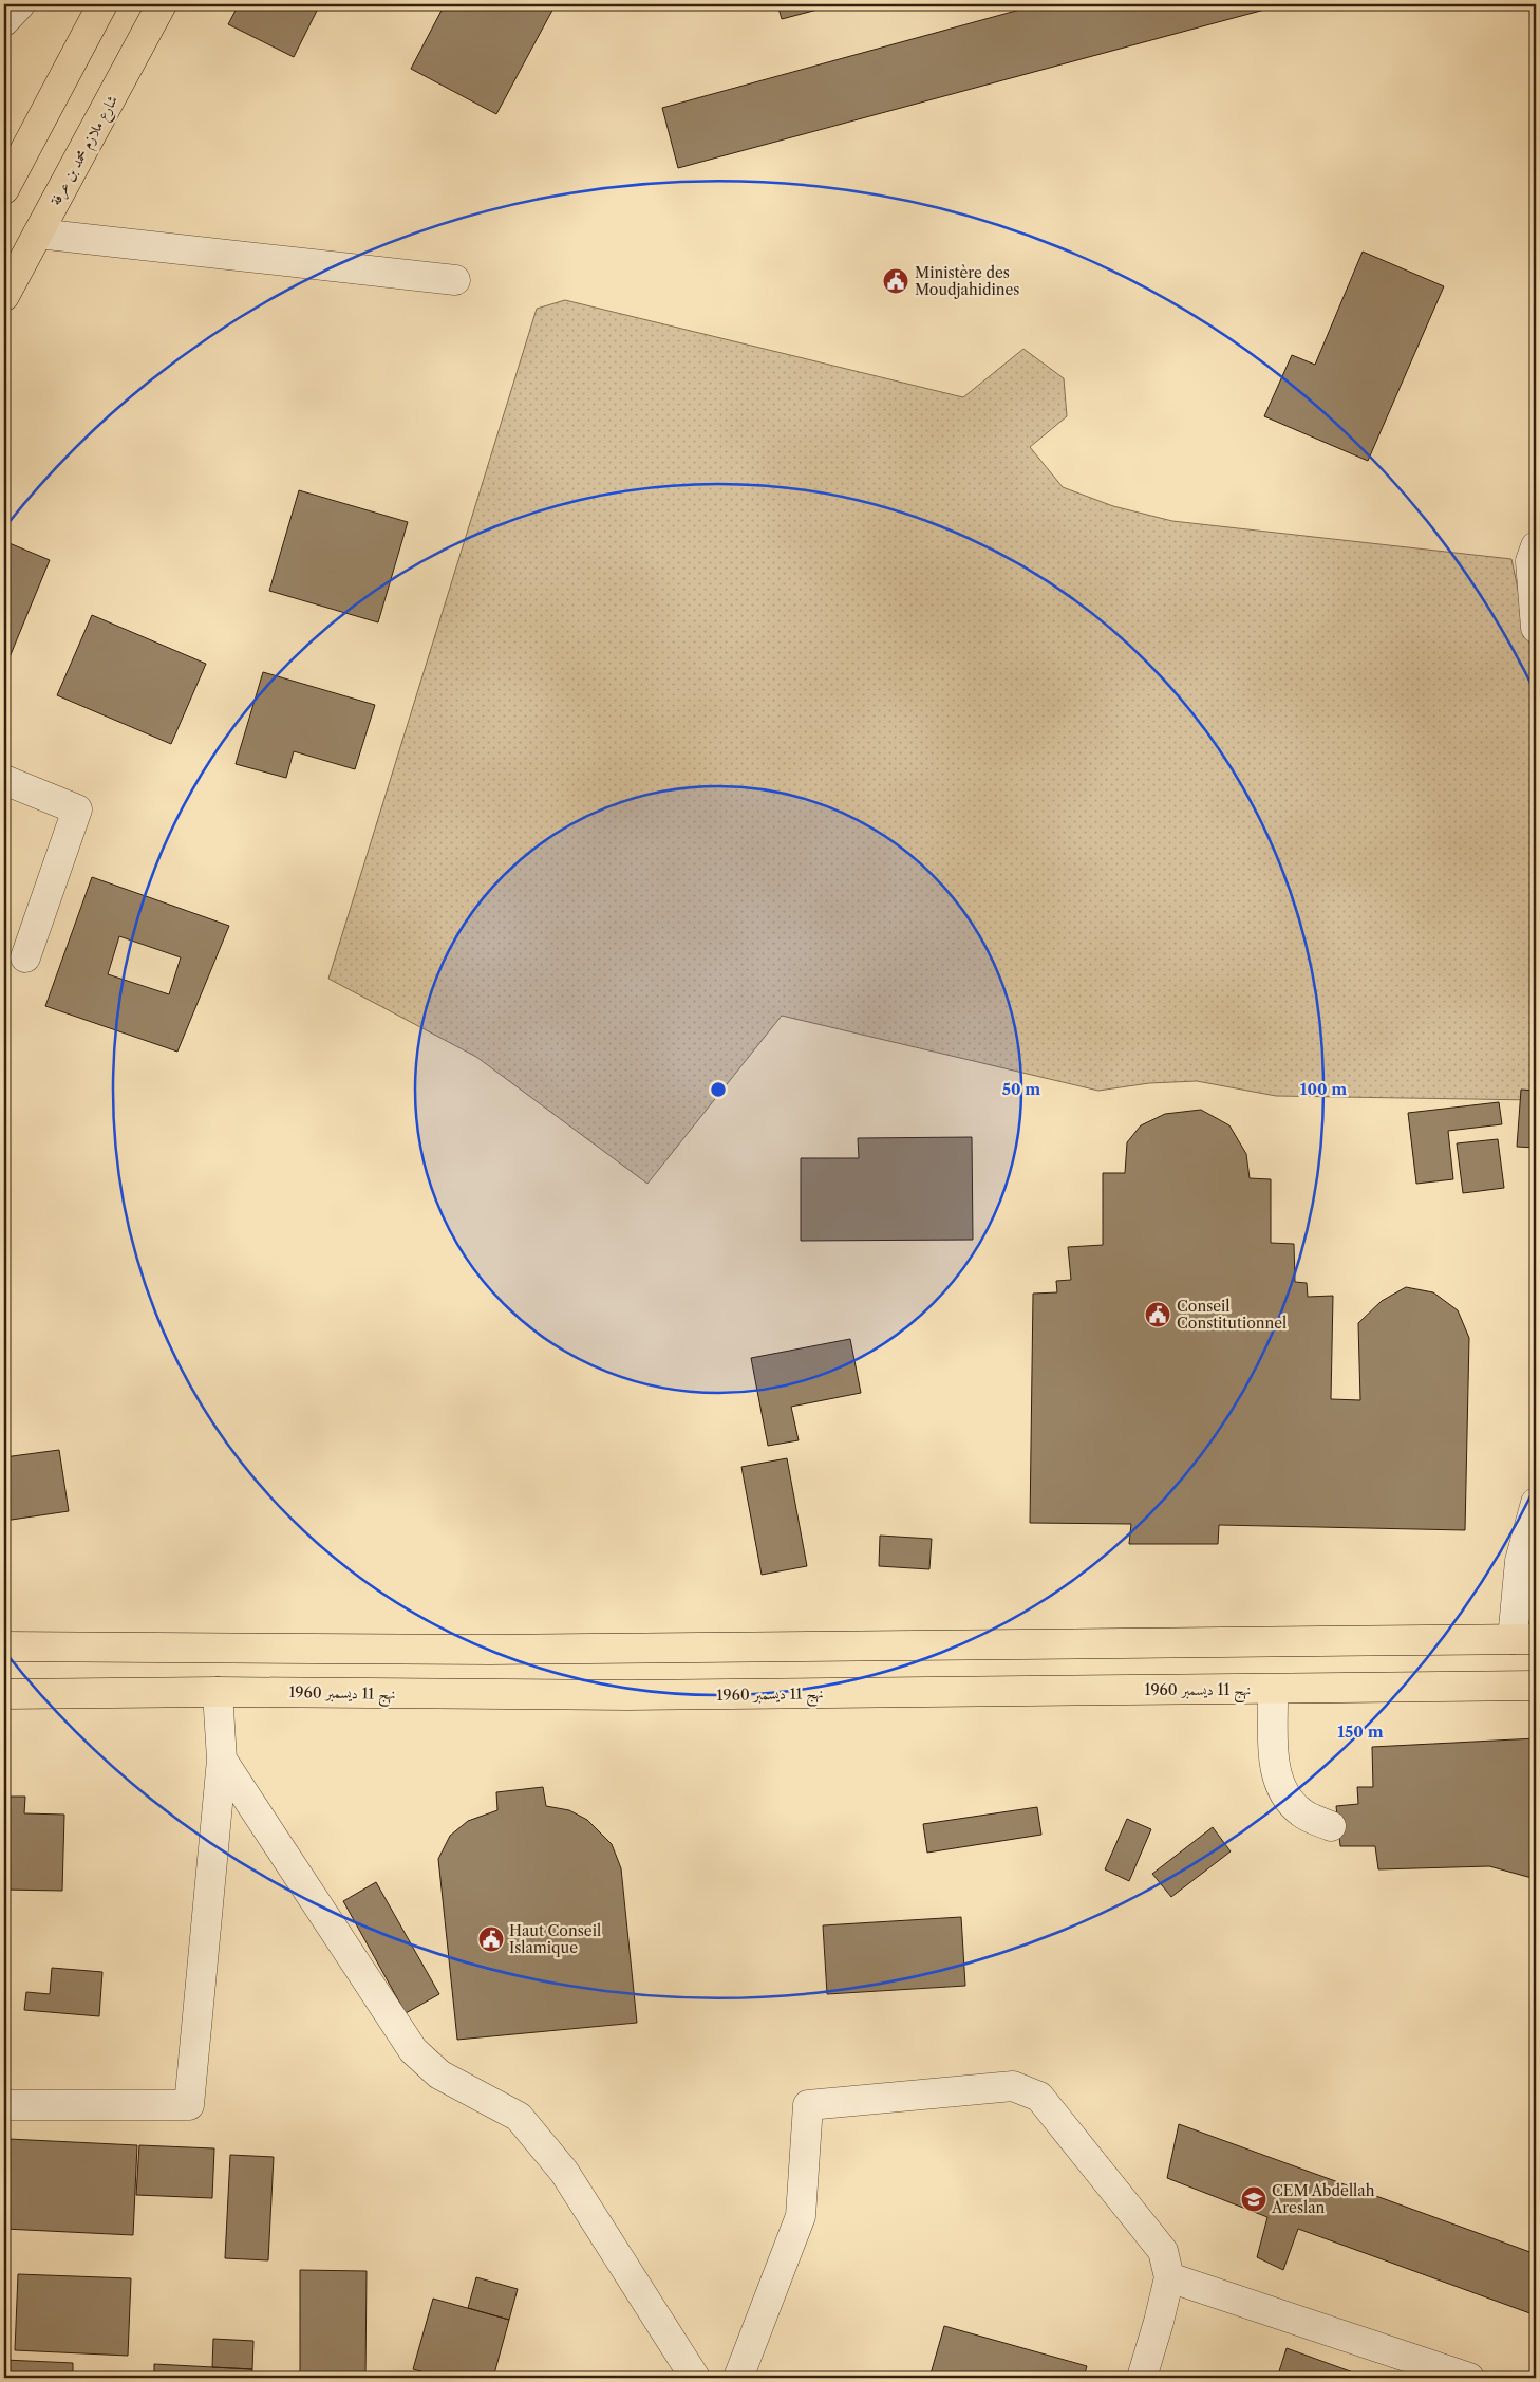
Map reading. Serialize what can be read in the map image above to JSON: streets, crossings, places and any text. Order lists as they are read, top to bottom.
{
  "streets": {
    "main road": ["شارع ملازم محمد بن عرفة", "نهج 11 ديسمبر 1960"]
  },
  "places": {
    "public building": ["Ministère des Moudjahidines", "Conseil Constitutionnel", "Haut Conseil Islamique"],
    "school or university": ["CEM Abdellah Areslan"]
  },
  "rings": ["50 m", "100 m", "150 m"]
}
